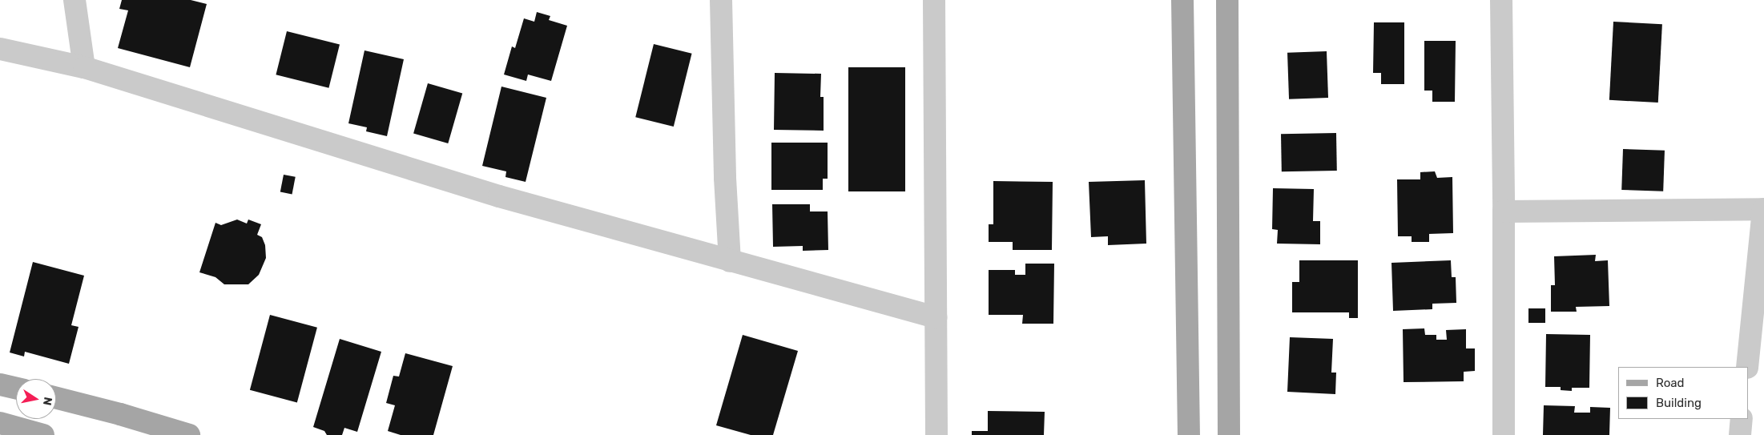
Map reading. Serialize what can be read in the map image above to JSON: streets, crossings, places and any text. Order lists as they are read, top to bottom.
{
  "legend": ["Road", "Building"],
  "north": "right"
}
